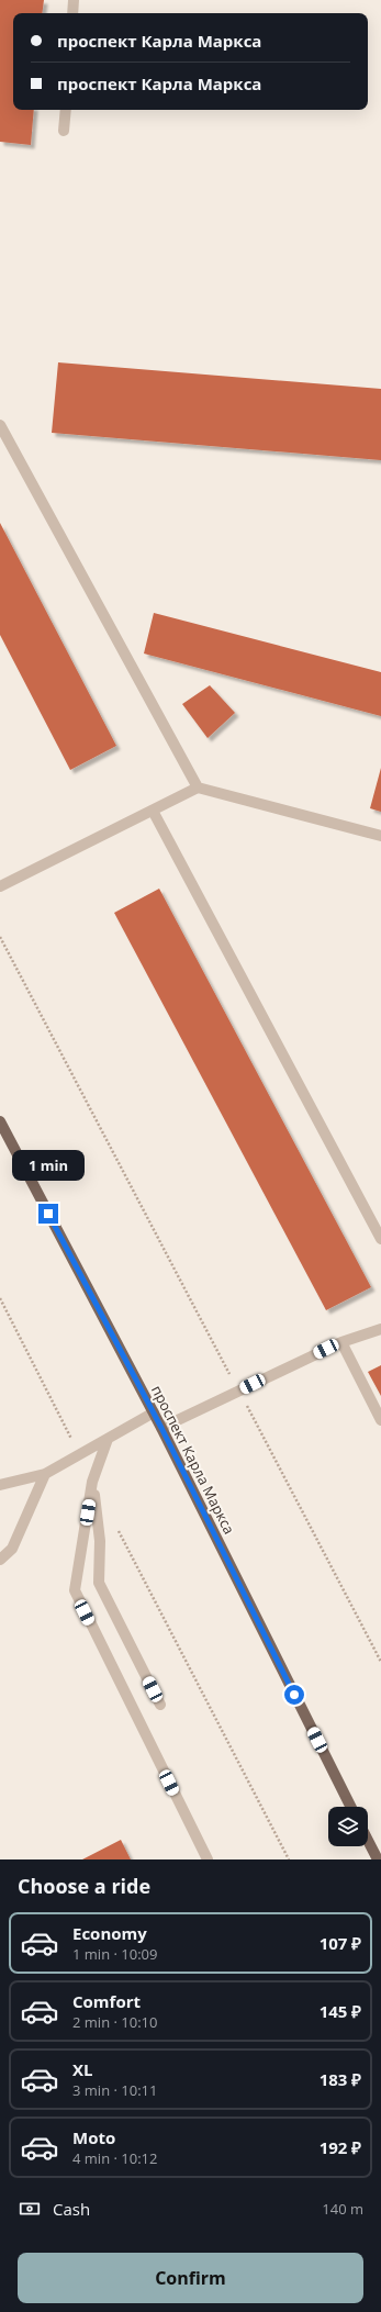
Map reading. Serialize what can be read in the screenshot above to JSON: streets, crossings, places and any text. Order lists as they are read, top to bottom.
{
  "streets": {
    "main road": ["проспект Карла Маркса"]
  },
  "page": {
    "banner": ["проспект Карла Маркса", "проспект Карла Маркса"],
    "bubble": "1 min",
    "heading": "Choose a ride",
    "list": [
      {
        "name": "Economy",
        "note": "1 min · 10:09",
        "value": "107 ₽"
      },
      {
        "name": "Comfort",
        "note": "2 min · 10:10",
        "value": "145 ₽"
      },
      {
        "name": "XL",
        "note": "3 min · 10:11",
        "value": "183 ₽"
      },
      {
        "name": "Moto",
        "note": "4 min · 10:12",
        "value": "192 ₽"
      }
    ],
    "pay": ["Cash", "140 m"],
    "buttons": "Confirm"
  }
}
